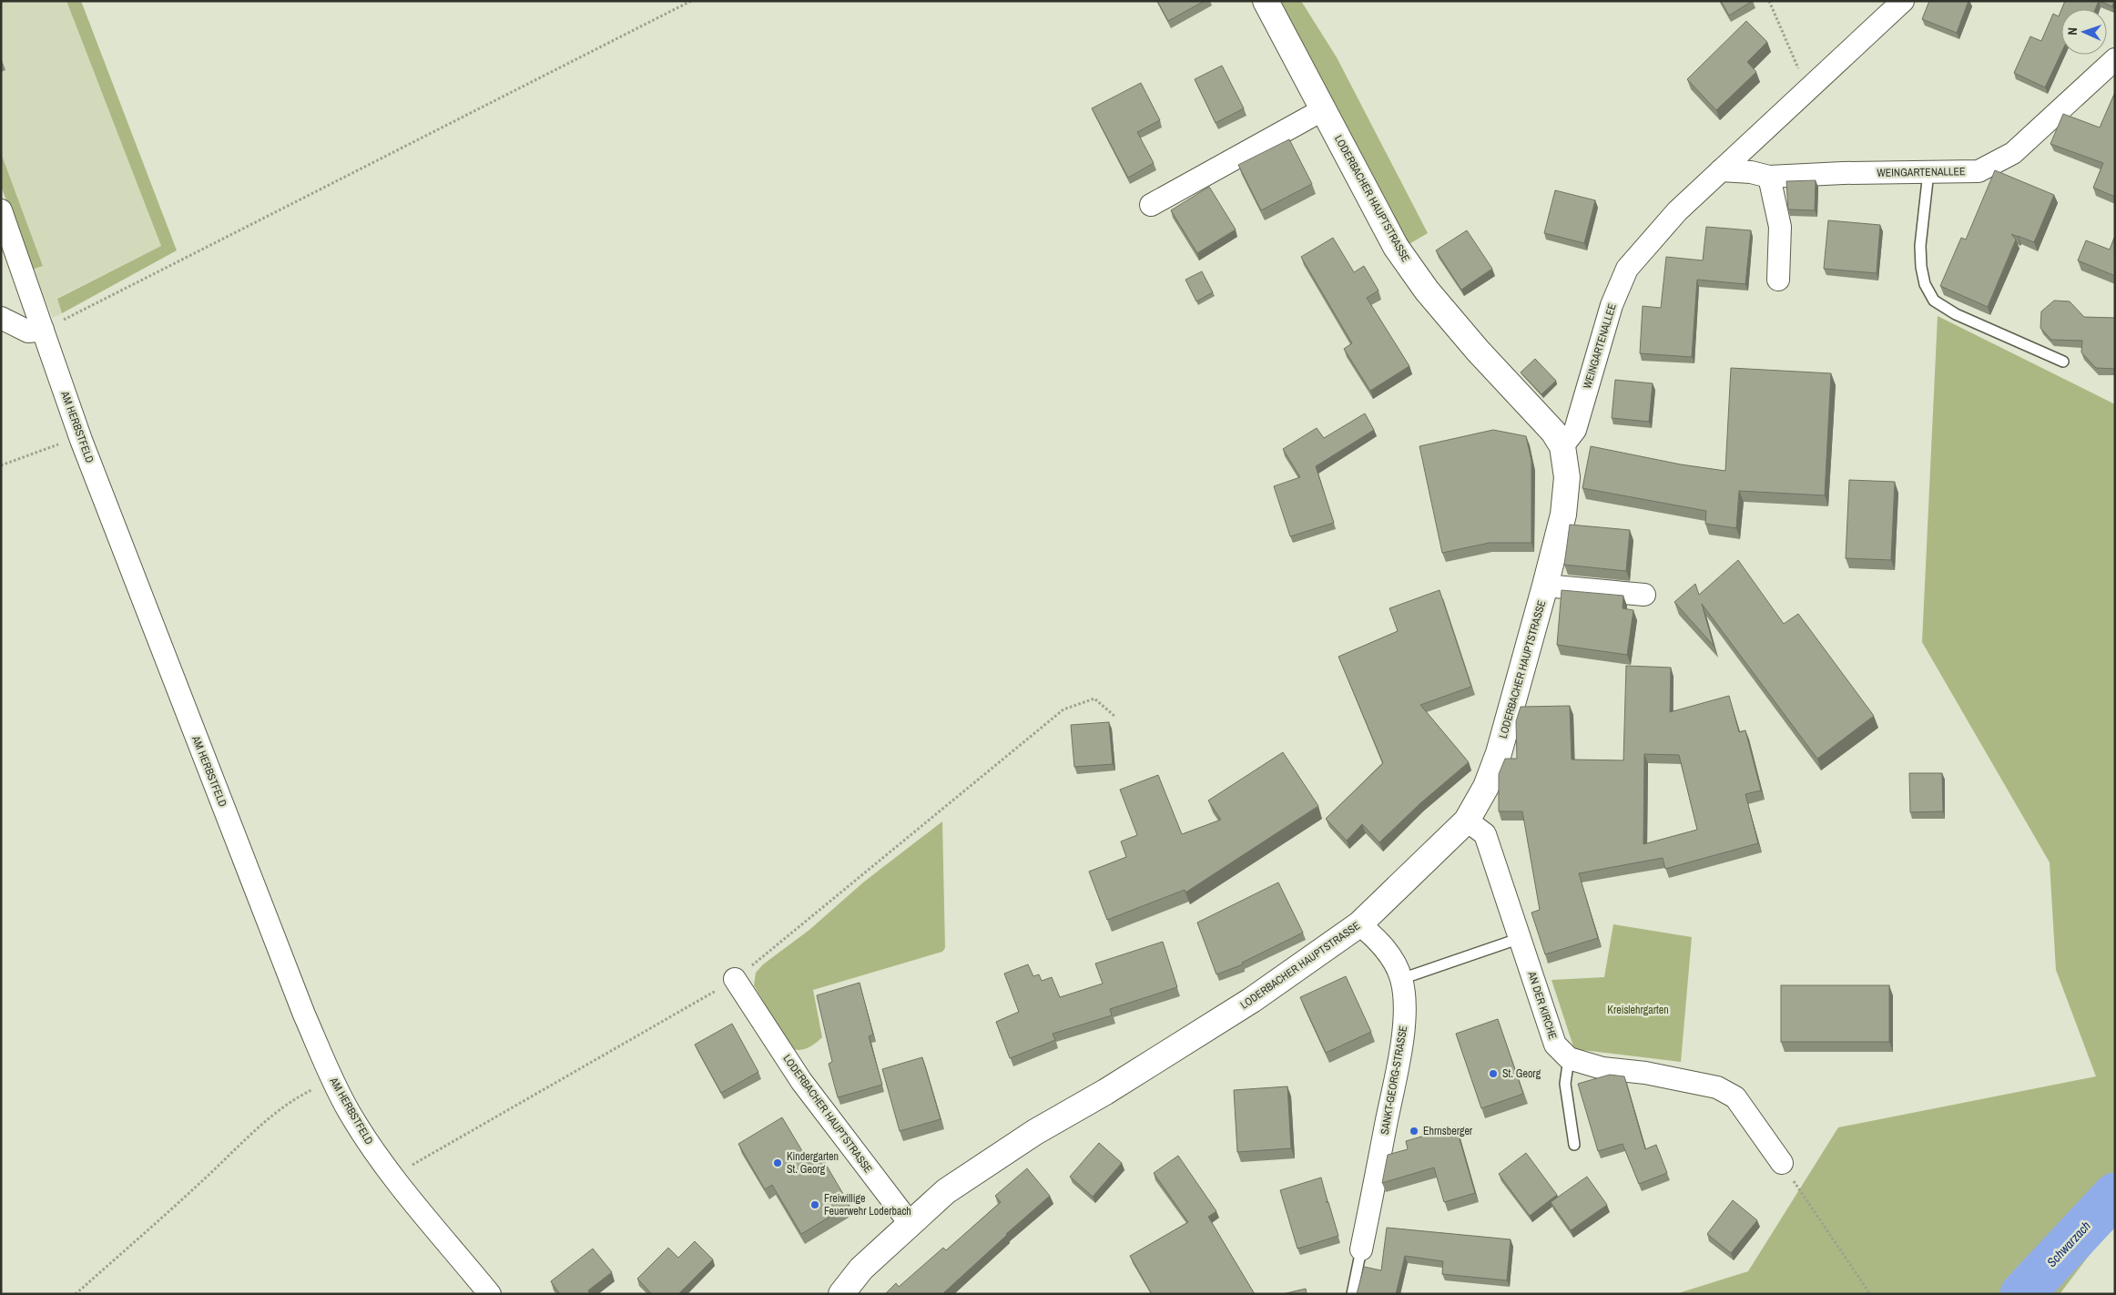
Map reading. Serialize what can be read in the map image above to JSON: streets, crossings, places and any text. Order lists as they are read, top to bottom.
{
  "streets": {
    "street": [
      "WEINGARTENALLEE",
      "LODERBACHER HAUPTSTRASSE",
      "AM HERBSTFELD",
      "AN DER KIRCHE",
      "SANKT-GEORG-STRASSE"
    ]
  },
  "crossings": [
    ["WEINGARTENALLEE", "LODERBACHER HAUPTSTRASSE"],
    ["LODERBACHER HAUPTSTRASSE", "AN DER KIRCHE"],
    ["LODERBACHER HAUPTSTRASSE", "SANKT-GEORG-STRASSE"]
  ],
  "water": ["Schwarzach"],
  "parks": ["Kreislehrgarten"],
  "places": [
    "St. Georg",
    "Ehrnsberger",
    "Kindergarten St. Georg",
    "Freiwillige Feuerwehr Loderbach"
  ],
  "north": "left"
}
